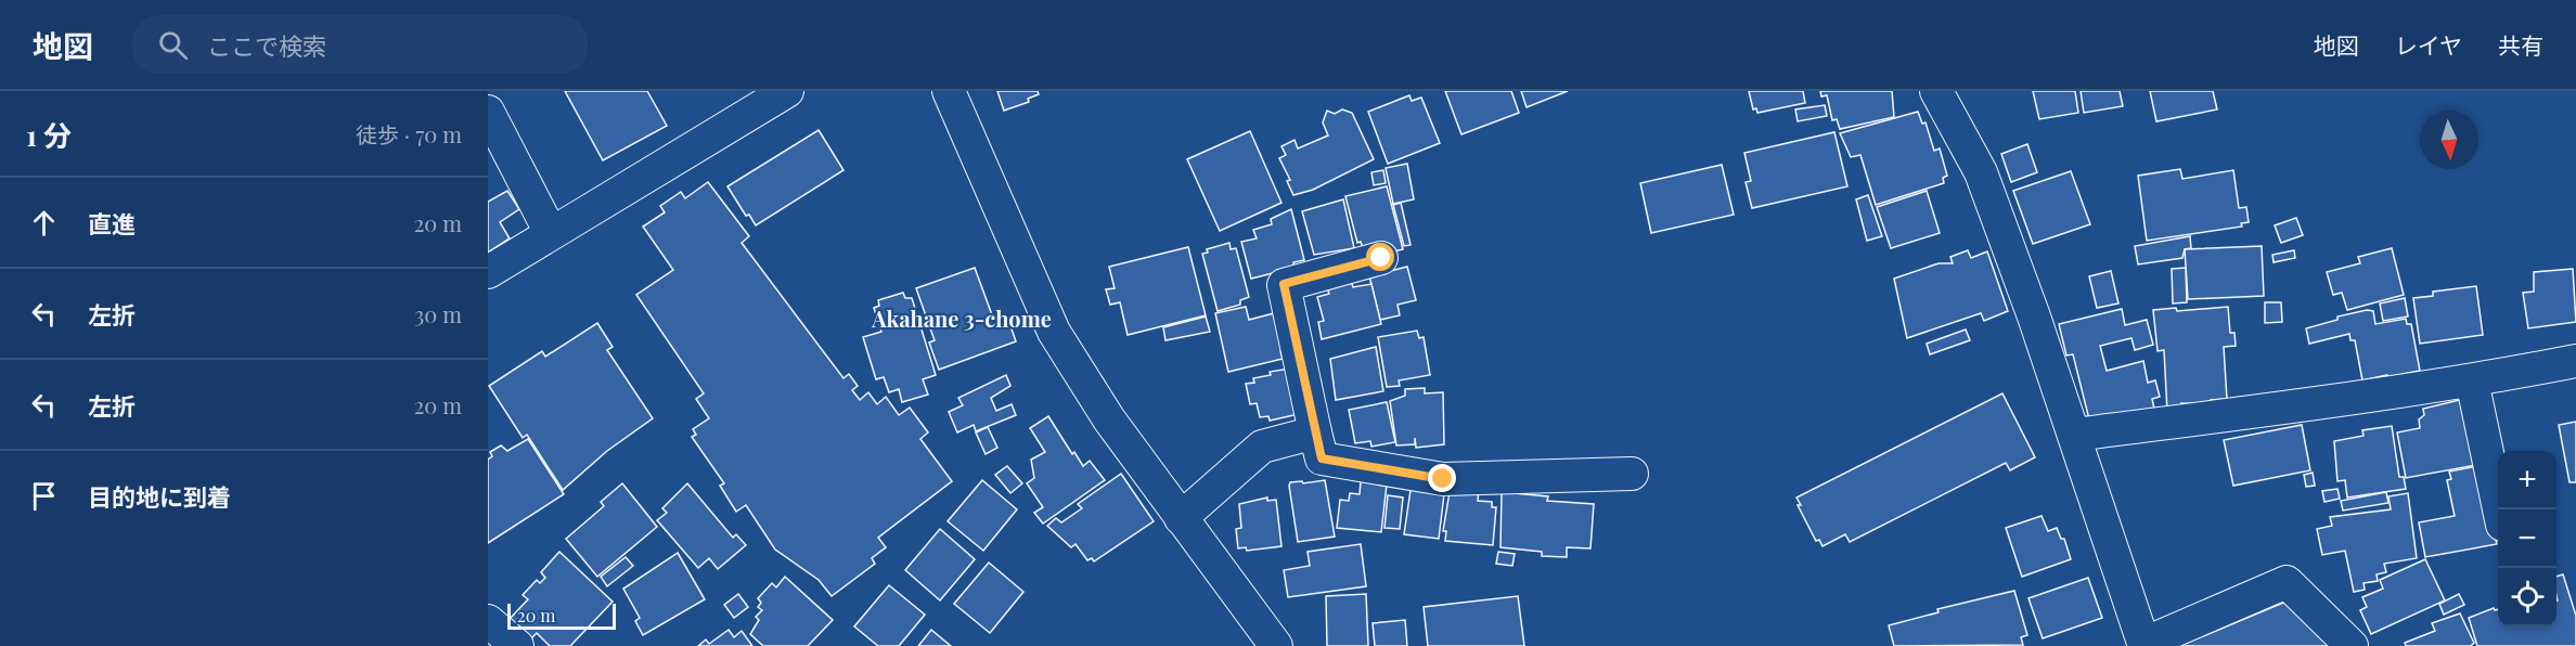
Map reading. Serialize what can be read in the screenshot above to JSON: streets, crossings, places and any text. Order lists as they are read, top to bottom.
{
  "districts": ["Akahane 3-chome"],
  "scale_bar": "20 m",
  "north": "bottom",
  "page": {
    "header": "地図",
    "search": "ここで検索",
    "nav": ["地図", "レイヤ", "共有"],
    "heading": ["1 分", "徒歩 · 70 m"],
    "list": [
      ["直進", "20 m"],
      ["左折", "30 m"],
      ["左折", "20 m"],
      "目的地に到着"
    ],
    "map_buttons": ["+", "−"],
    "scale": "20 m"
  }
}
